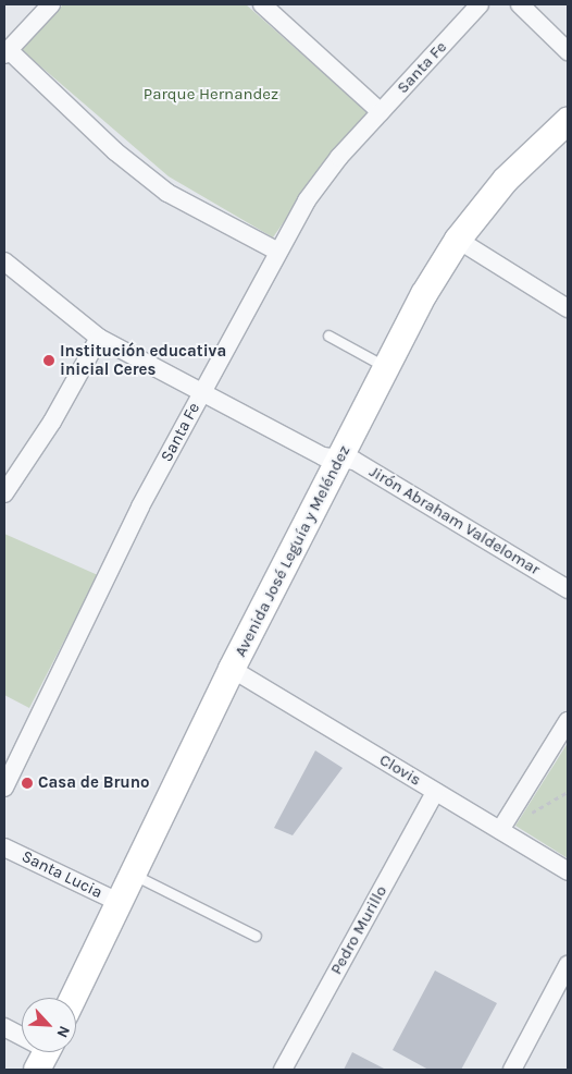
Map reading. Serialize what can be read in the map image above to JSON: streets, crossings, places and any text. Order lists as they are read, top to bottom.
{
  "streets": {
    "street": [
      "Santa Fe",
      "Jirón Abraham Valdelomar",
      "Avenida José Leguía y Meléndez",
      "Clovis",
      "Santa Lucia",
      "Pedro Murillo"
    ]
  },
  "crossings": [
    ["Santa Fe", "Jirón Abraham Valdelomar"],
    ["Jirón Abraham Valdelomar", "Avenida José Leguía y Meléndez"],
    ["Avenida José Leguía y Meléndez", "Clovis"],
    ["Avenida José Leguía y Meléndez", "Santa Lucia"],
    ["Clovis", "Pedro Murillo"]
  ],
  "parks": ["Parque Hernandez"],
  "places": ["Institución educativa inicial Ceres", "Casa de Bruno"],
  "north": "bottom right"
}
